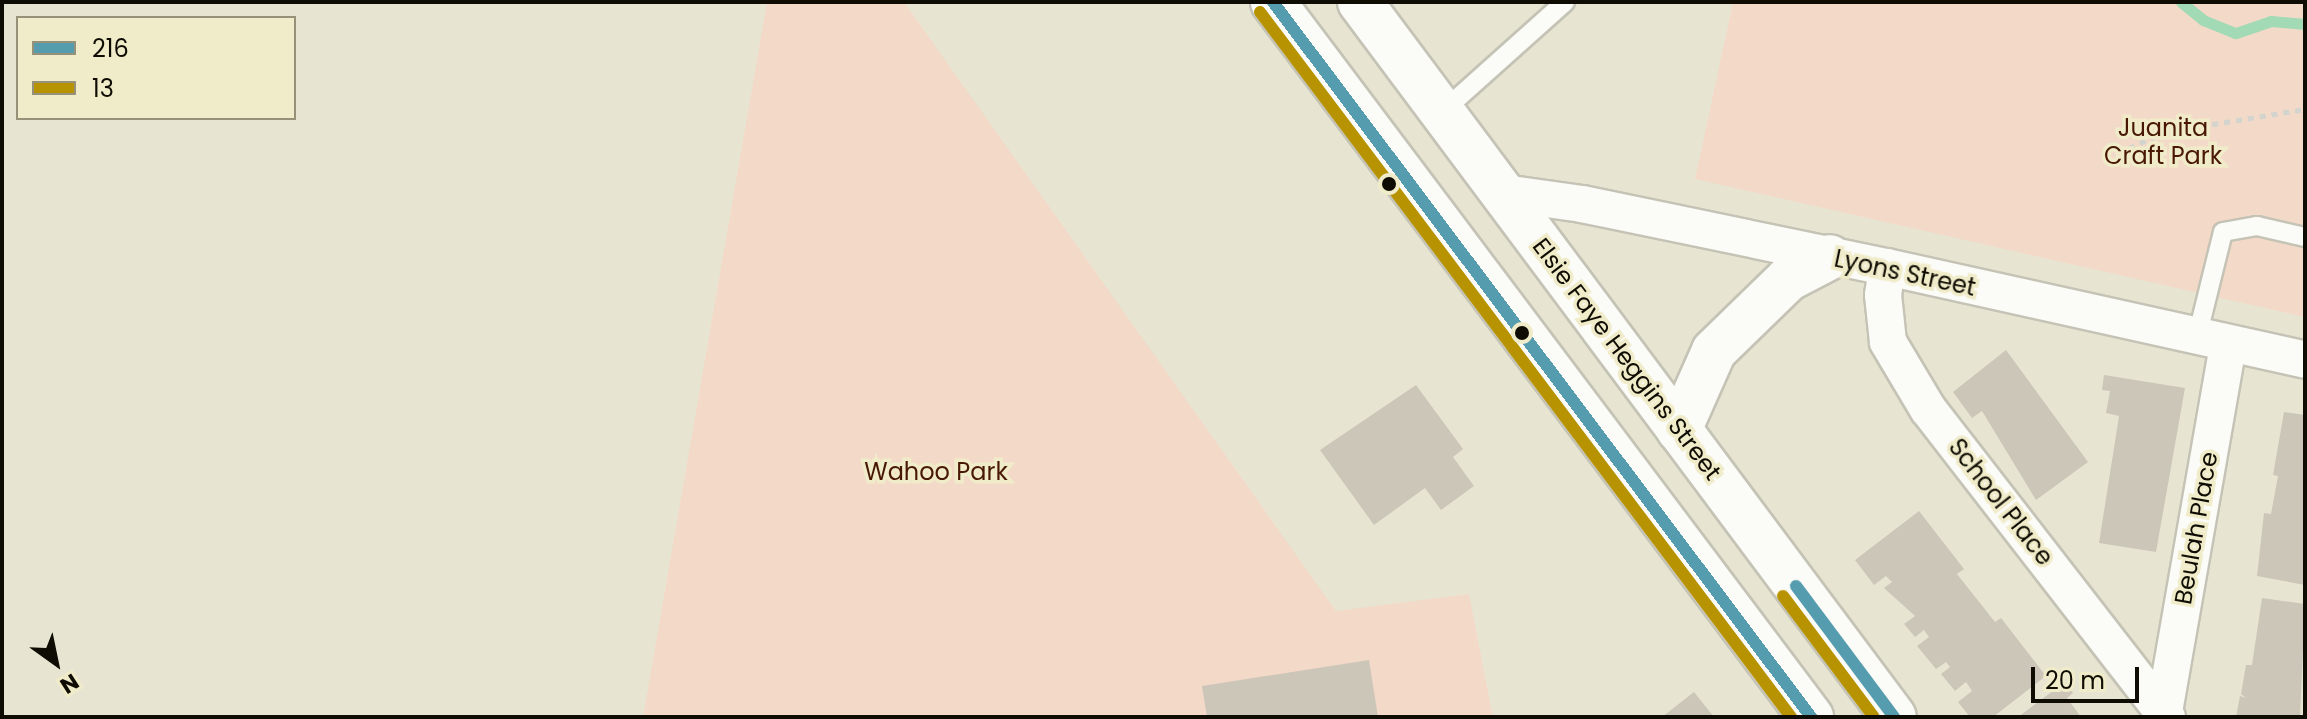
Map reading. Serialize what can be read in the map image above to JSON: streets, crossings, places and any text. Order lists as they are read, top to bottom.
{
  "streets": {
    "main road": ["Elsie Faye Heggins Street"],
    "street": ["Lyons Street", "School Place", "Beulah Place"]
  },
  "crossings": [
    ["Lyons Street", "Elsie Faye Heggins Street"],
    ["Lyons Street", "School Place"],
    ["Lyons Street", "Beulah Place"],
    ["School Place", "Beulah Place"]
  ],
  "parks": ["Juanita Craft Park", "Wahoo Park"],
  "lines": ["transit line 216", "transit line 13"],
  "legend": ["216", "13"],
  "scale_bar": "20 m",
  "north": "bottom right"
}
